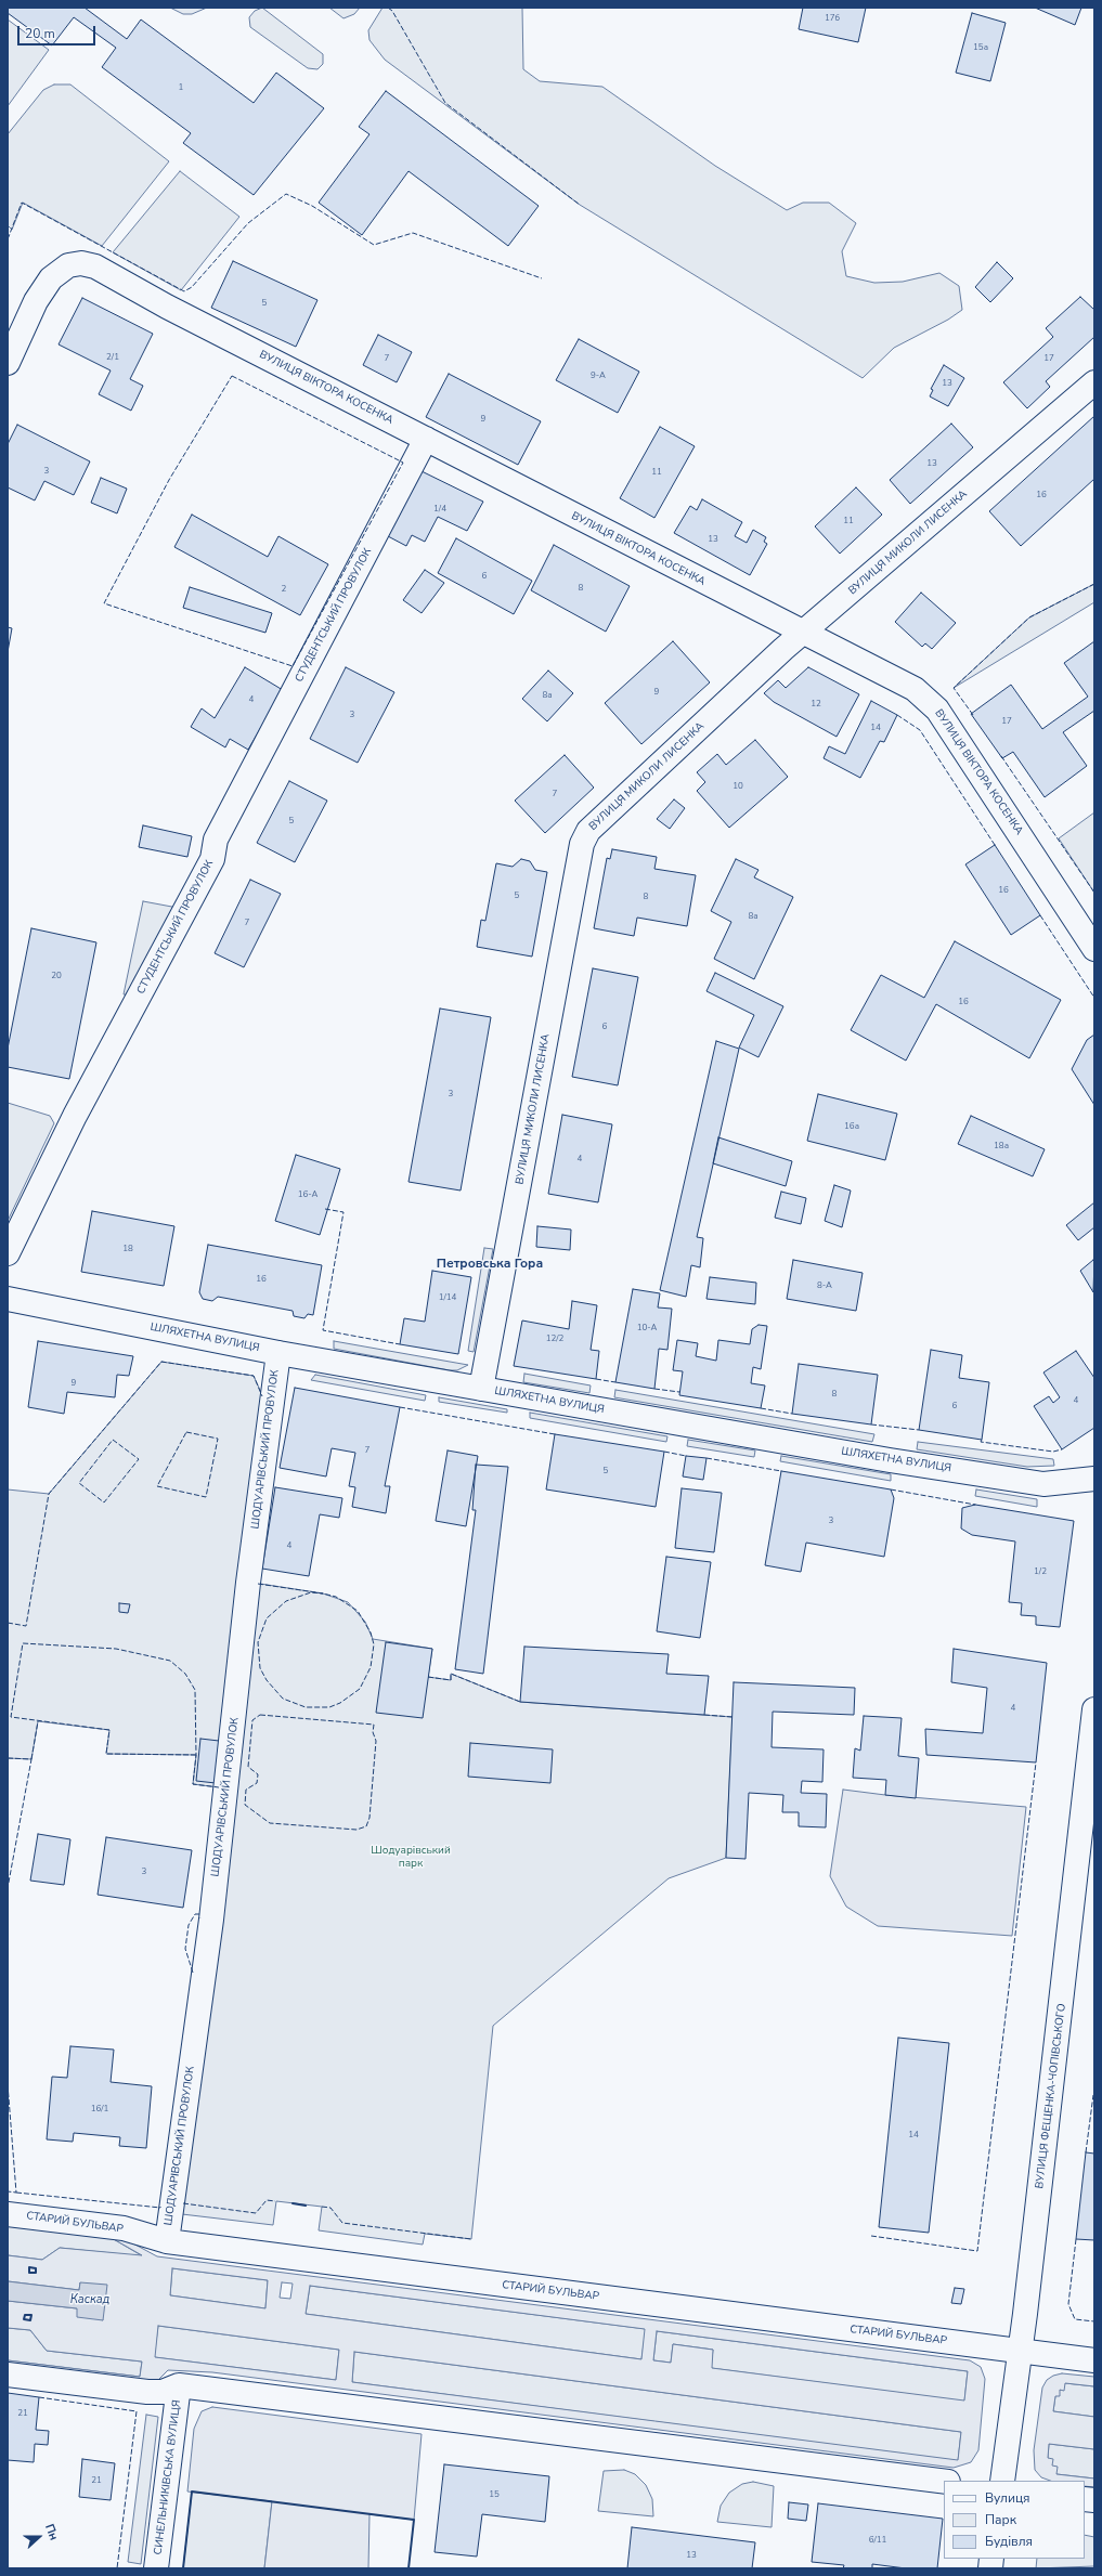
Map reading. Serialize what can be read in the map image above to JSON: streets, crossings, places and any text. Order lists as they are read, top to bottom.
{
  "streets": {
    "street": [
      "ВУЛИЦЯ ВІКТОРА КОСЕНКА",
      "ВУЛИЦЯ МИКОЛИ ЛИСЕНКА",
      "СТУДЕНТСЬКИЙ ПРОВУЛОК",
      "ШЛЯХЕТНА ВУЛИЦЯ",
      "ШОДУАРІВСЬКИЙ ПРОВУЛОК",
      "ВУЛИЦЯ ФЕЩЕНКА-ЧОПІВСЬКОГО",
      "СТАРИЙ БУЛЬВАР",
      "СИНЕЛЬНИКІВСЬКА ВУЛИЦЯ"
    ]
  },
  "crossings": [
    ["ВУЛИЦЯ ВІКТОРА КОСЕНКА", "ВУЛИЦЯ МИКОЛИ ЛИСЕНКА"],
    ["ВУЛИЦЯ ВІКТОРА КОСЕНКА", "СТУДЕНТСЬКИЙ ПРОВУЛОК"],
    ["ВУЛИЦЯ МИКОЛИ ЛИСЕНКА", "ШЛЯХЕТНА ВУЛИЦЯ"],
    ["ШЛЯХЕТНА ВУЛИЦЯ", "ШОДУАРІВСЬКИЙ ПРОВУЛОК"],
    ["ШОДУАРІВСЬКИЙ ПРОВУЛОК", "СТАРИЙ БУЛЬВАР"],
    ["ВУЛИЦЯ ФЕЩЕНКА-ЧОПІВСЬКОГО", "СТАРИЙ БУЛЬВАР"]
  ],
  "districts": ["Петровська Гора"],
  "water": ["Каскад"],
  "parks": ["Шодуарівський парк"],
  "house_numbers": [
    "17б",
    "15а",
    "1",
    "5",
    "2/1",
    "7",
    "17",
    "9-А",
    "13",
    "9",
    "13",
    "3",
    "11",
    "16",
    "1/4",
    "11",
    "13",
    "6",
    "8",
    "2",
    "9",
    "8а",
    "4",
    "12",
    "3",
    "17",
    "14",
    "10",
    "7",
    "5",
    "16",
    "5",
    "8",
    "8а",
    "7",
    "20",
    "16",
    "6",
    "3",
    "16а",
    "18а",
    "4",
    "16-А",
    "18",
    "16",
    "8-А",
    "1/14",
    "10-А",
    "12/2",
    "9",
    "8",
    "4",
    "6",
    "7",
    "5",
    "3",
    "4",
    "1/2",
    "4",
    "3",
    "16/1",
    "14",
    "21",
    "21",
    "15",
    "6/11",
    "13"
  ],
  "legend": ["Вулиця", "Парк", "Будівля"],
  "scale_bar": "20 m",
  "north": "right"
}
